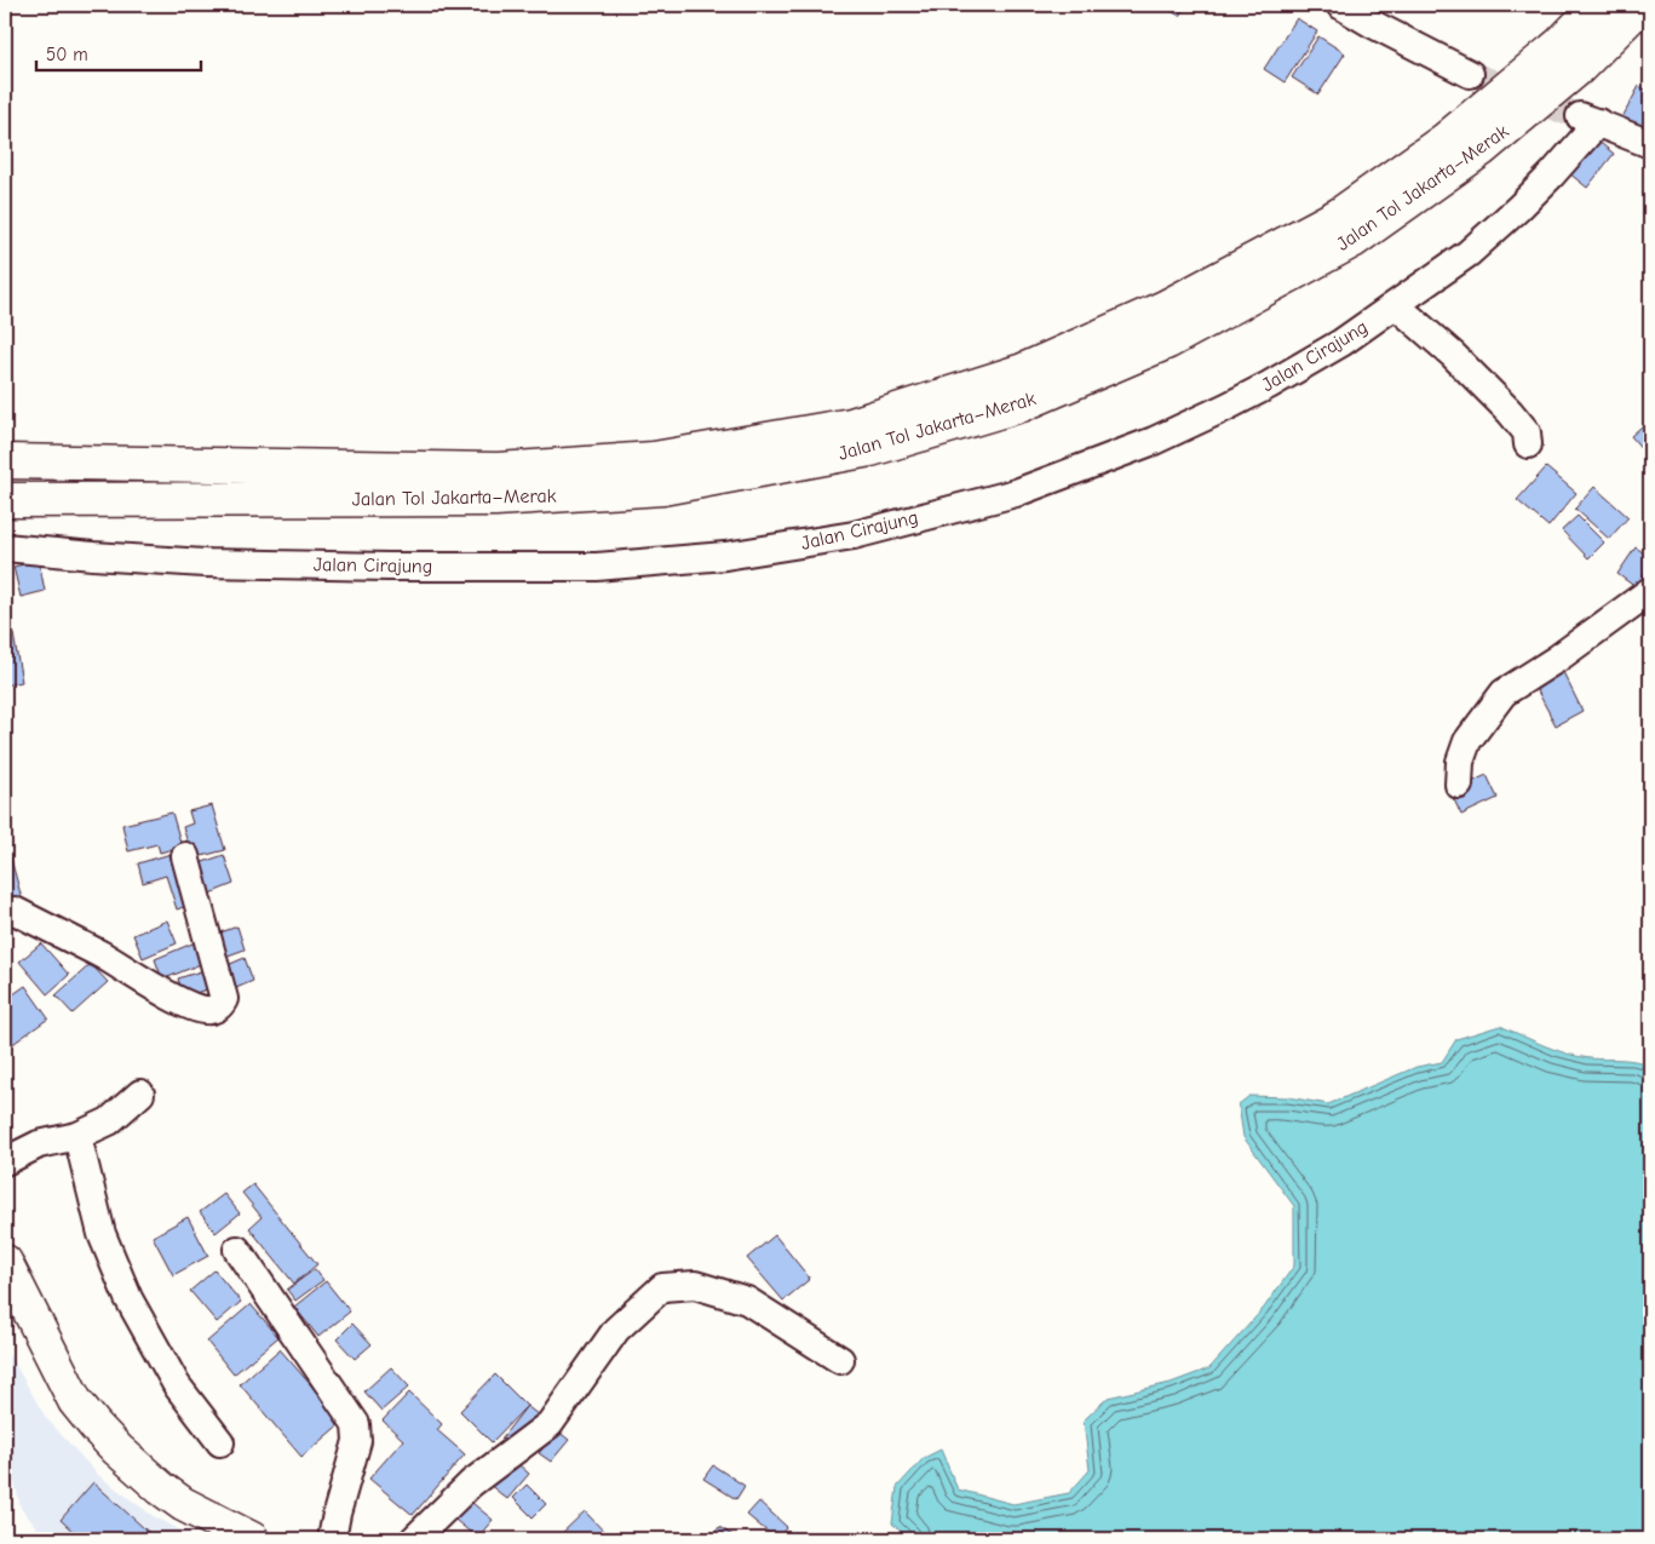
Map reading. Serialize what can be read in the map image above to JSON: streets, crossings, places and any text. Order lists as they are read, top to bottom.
{
  "streets": {
    "highway": ["Jalan Tol Jakarta–Merak"],
    "street": ["Jalan Cirajung"]
  },
  "scale_bar": "50 m"
}
